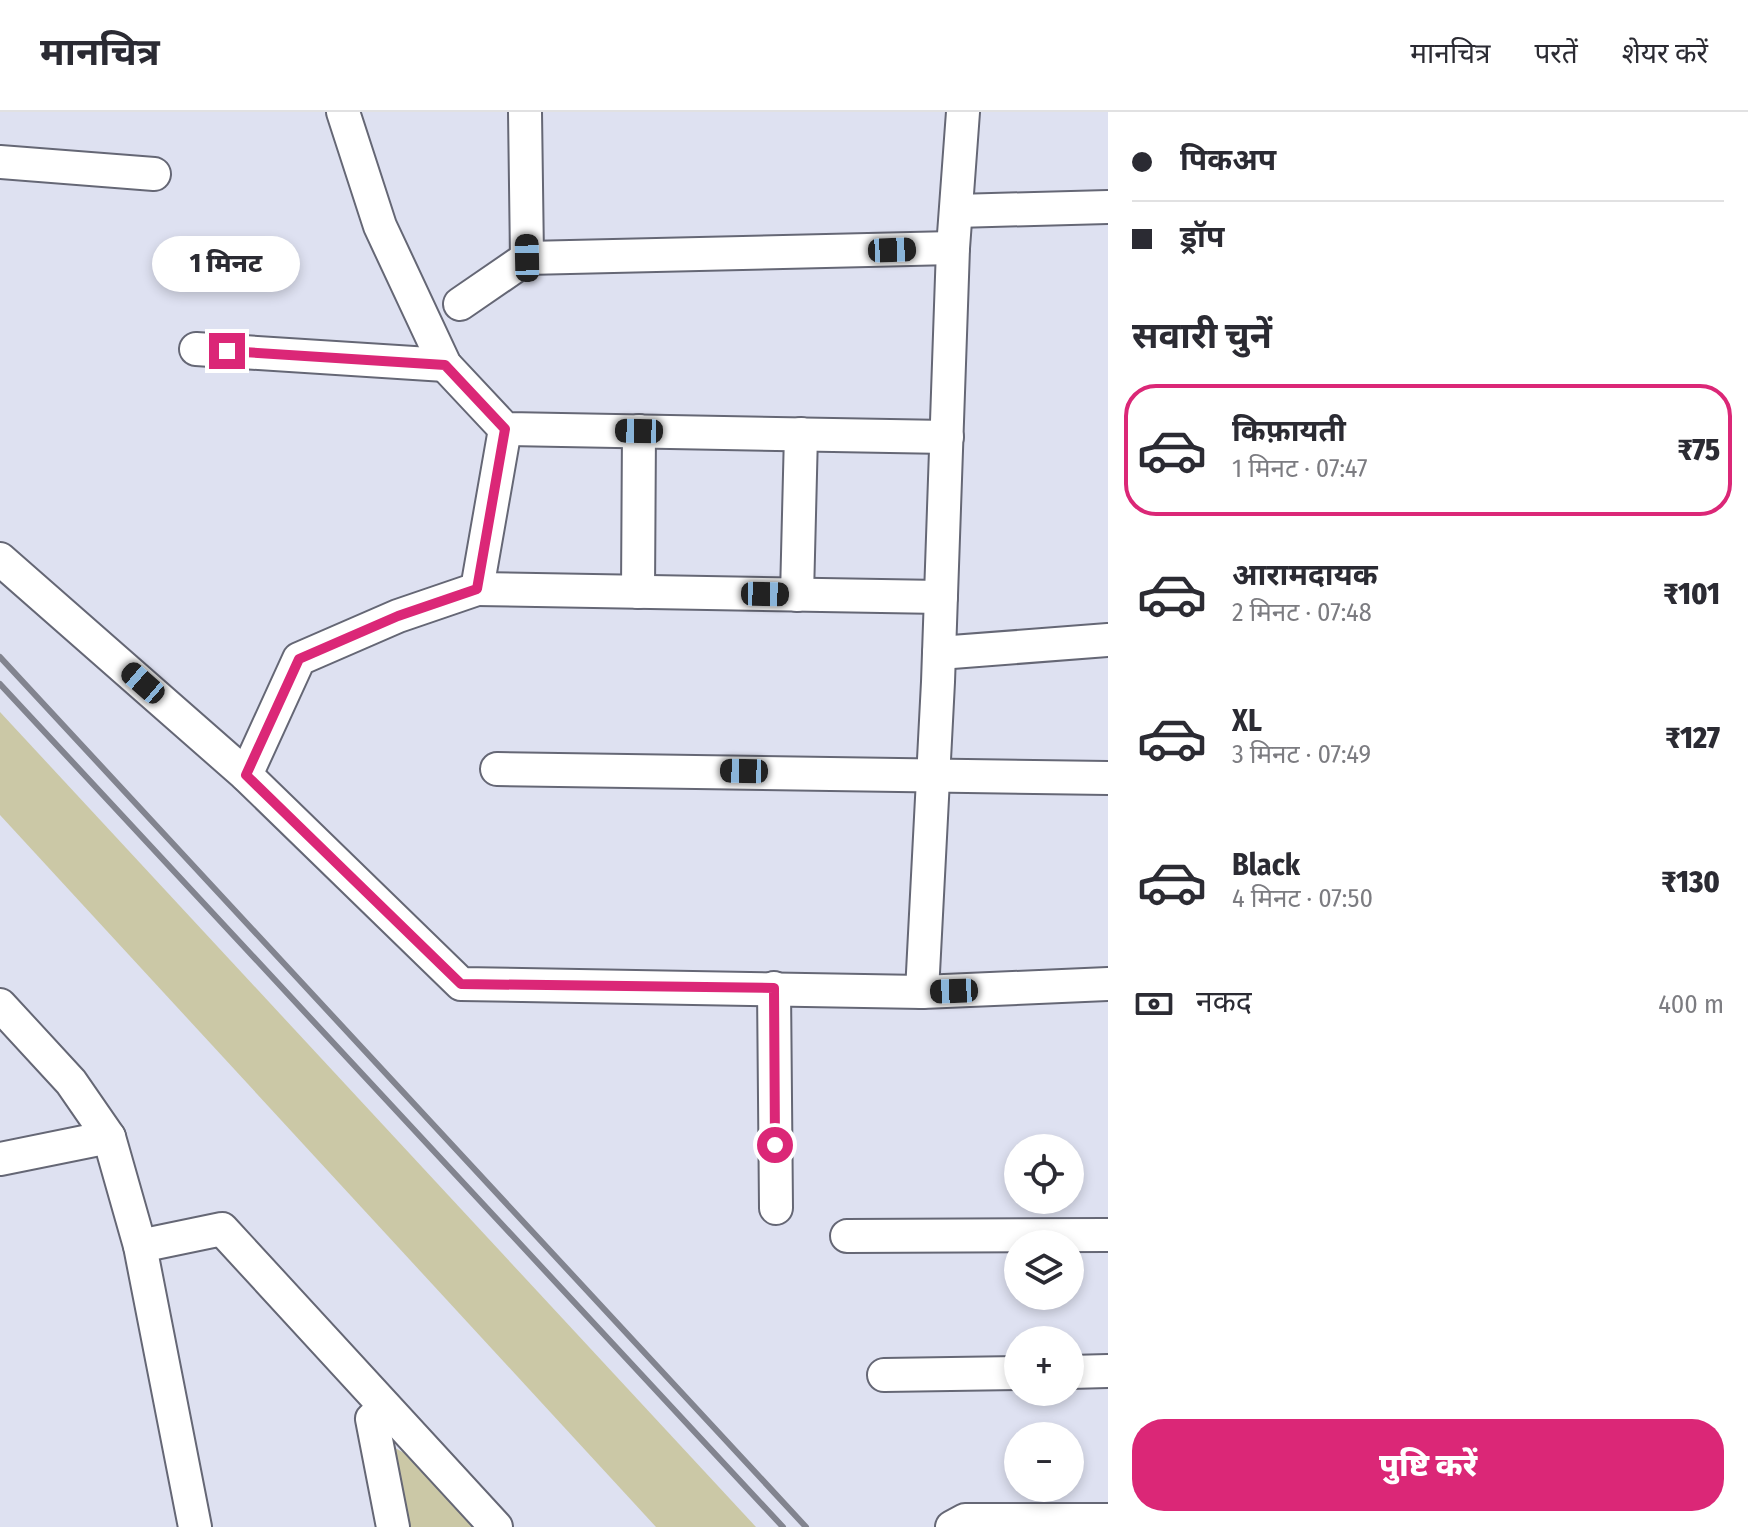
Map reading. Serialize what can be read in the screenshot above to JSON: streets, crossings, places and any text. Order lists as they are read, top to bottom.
{
  "page": {
    "header": "मानचित्र",
    "nav": ["मानचित्र", "परतें", "शेयर करें"],
    "banner": ["पिकअप", "ड्रॉप"],
    "bubble": "1 मिनट",
    "heading": "सवारी चुनें",
    "list": [
      {
        "name": "किफ़ायती",
        "note": "1 मिनट · 07:47",
        "value": "₹75"
      },
      {
        "name": "आरामदायक",
        "note": "2 मिनट · 07:48",
        "value": "₹101"
      },
      {
        "name": "XL",
        "note": "3 मिनट · 07:49",
        "value": "₹127"
      },
      {
        "name": "Black",
        "note": "4 मिनट · 07:50",
        "value": "₹130"
      }
    ],
    "pay": ["नकद", "400 m"],
    "map_buttons": ["+", "−"],
    "buttons": "पुष्टि करें"
  }
}
